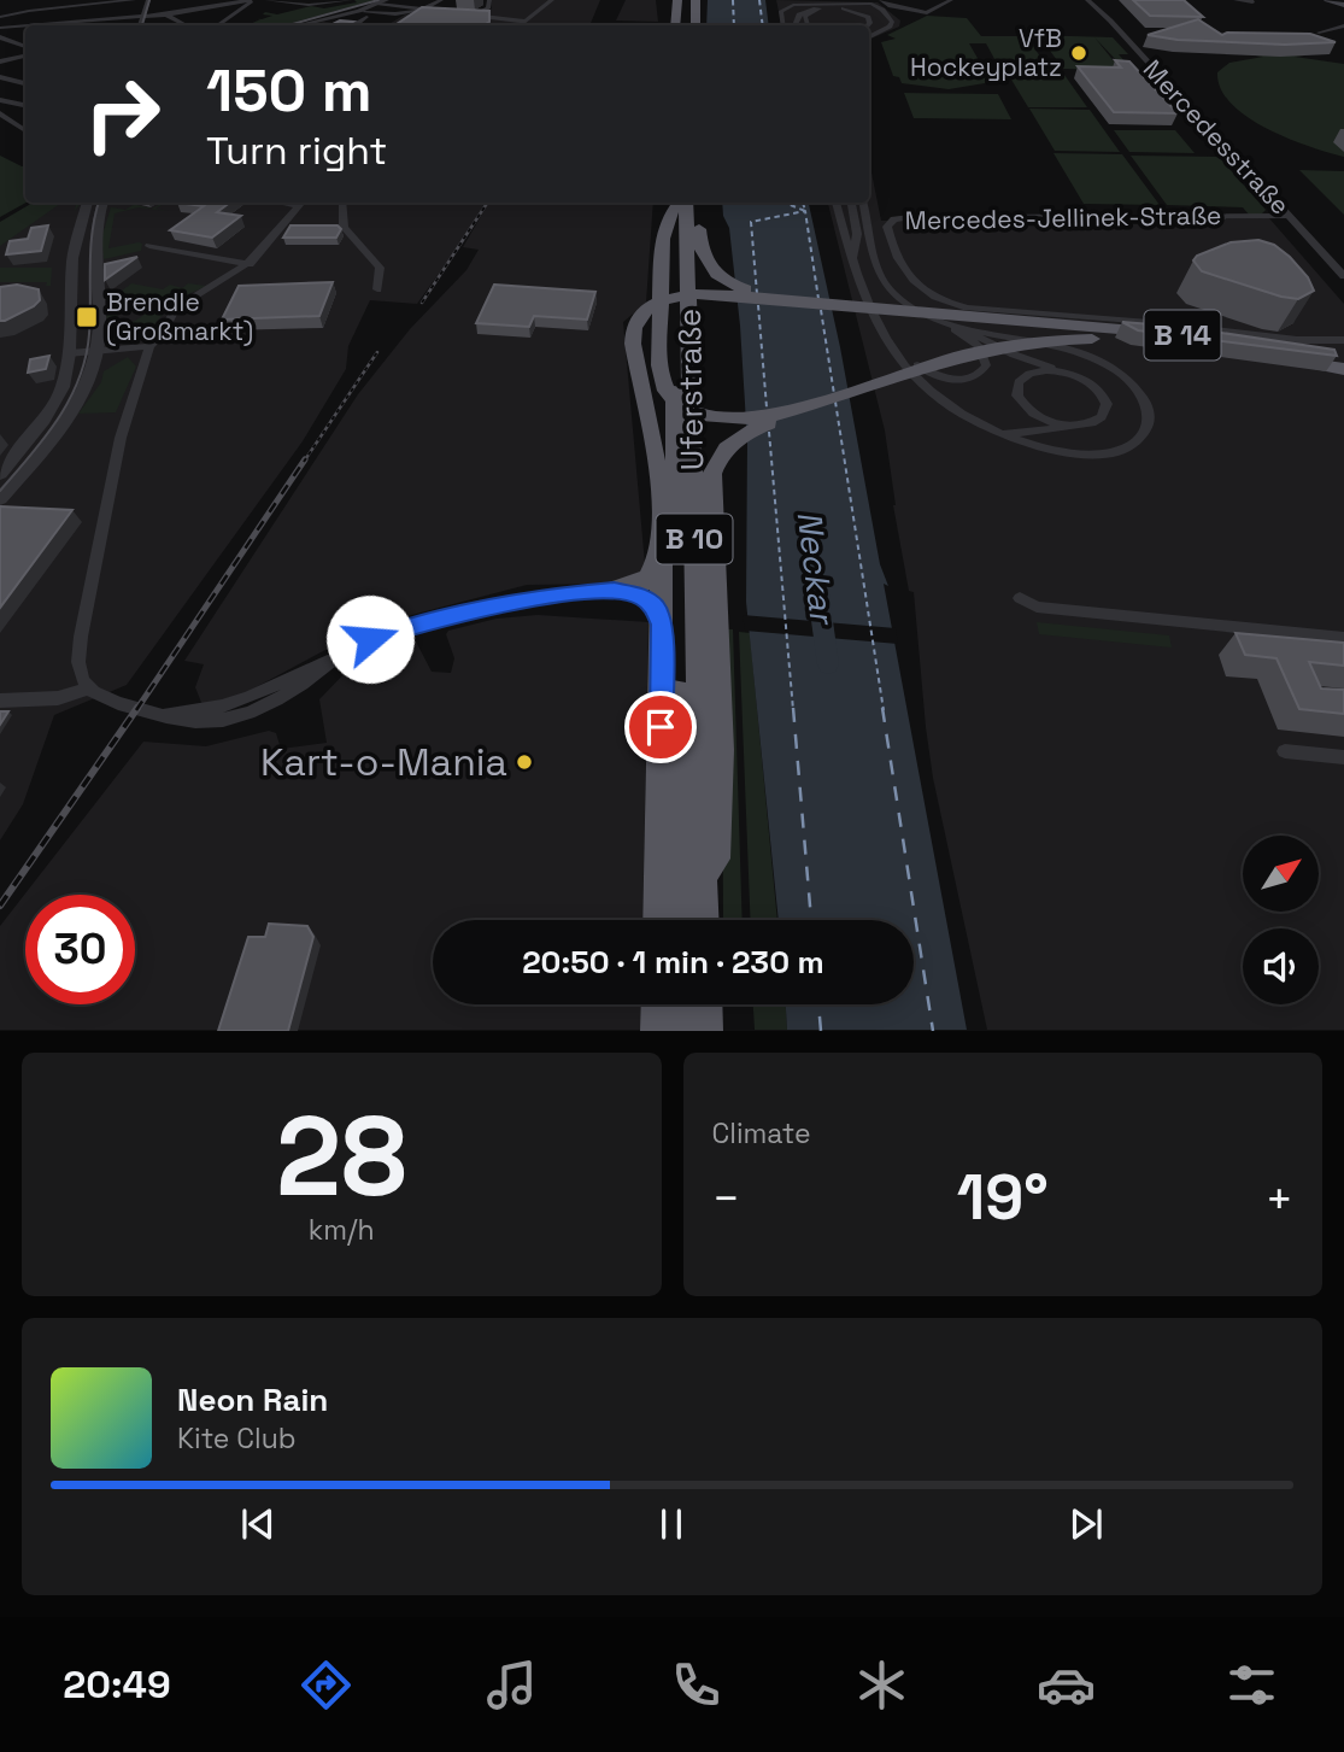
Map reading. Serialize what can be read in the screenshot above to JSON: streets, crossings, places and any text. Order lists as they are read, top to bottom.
{
  "streets": {
    "highway": ["B 14", "Uferstraße", "B 10"],
    "street": ["Mercedesstraße", "Mercedes-Jellinek-Straße"]
  },
  "crossings": [
    ["Mercedesstraße", "Mercedes-Jellinek-Straße"],
    ["B 14", "Uferstraße"]
  ],
  "water": ["Neckar"],
  "places": {
    "other": ["VfB Hockeyplatz", "Kart-o-Mania"],
    "transit": ["Brendle (Großmarkt)"]
  },
  "north": "top right",
  "page": {
    "turn": ["150 m", "Turn right"],
    "limit": "30",
    "trip": "20:50 · 1 min · 230 m",
    "tile": [
      ["28", "km/h"],
      "Climate"
    ],
    "heat": ["−", "19°", "+"],
    "song": ["Neon Rain", "Kite Club"],
    "tabs": "20:49"
  }
}
